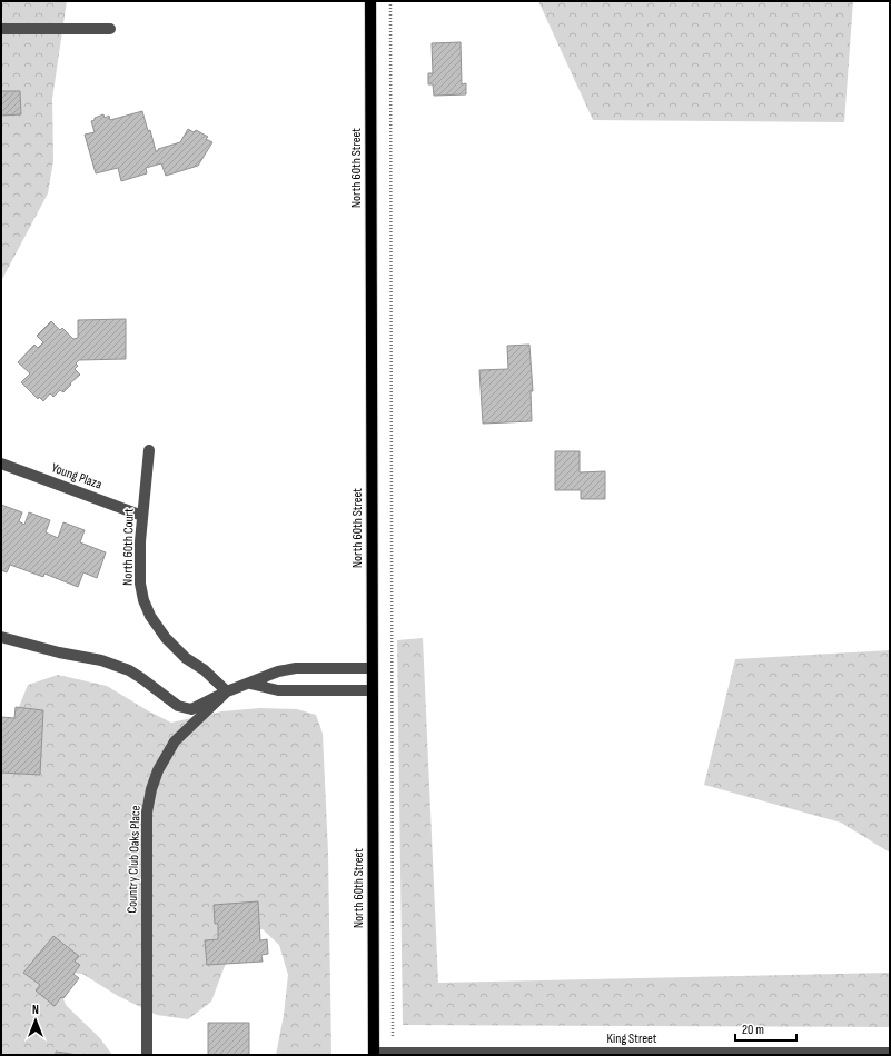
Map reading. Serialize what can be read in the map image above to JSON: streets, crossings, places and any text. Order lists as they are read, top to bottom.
{
  "streets": {
    "main road": ["North 60th Street"],
    "street": [
      "Young Plaza",
      "North 60th Court",
      "Country Club Oaks Place",
      "King Street"
    ]
  },
  "crossings": [
    ["North 60th Street", "Country Club Oaks Place"],
    ["North 60th Street", "King Street"],
    ["Young Plaza", "North 60th Court"],
    ["North 60th Court", "Country Club Oaks Place"]
  ],
  "scale_bar": "20 m",
  "north": "top"
}
